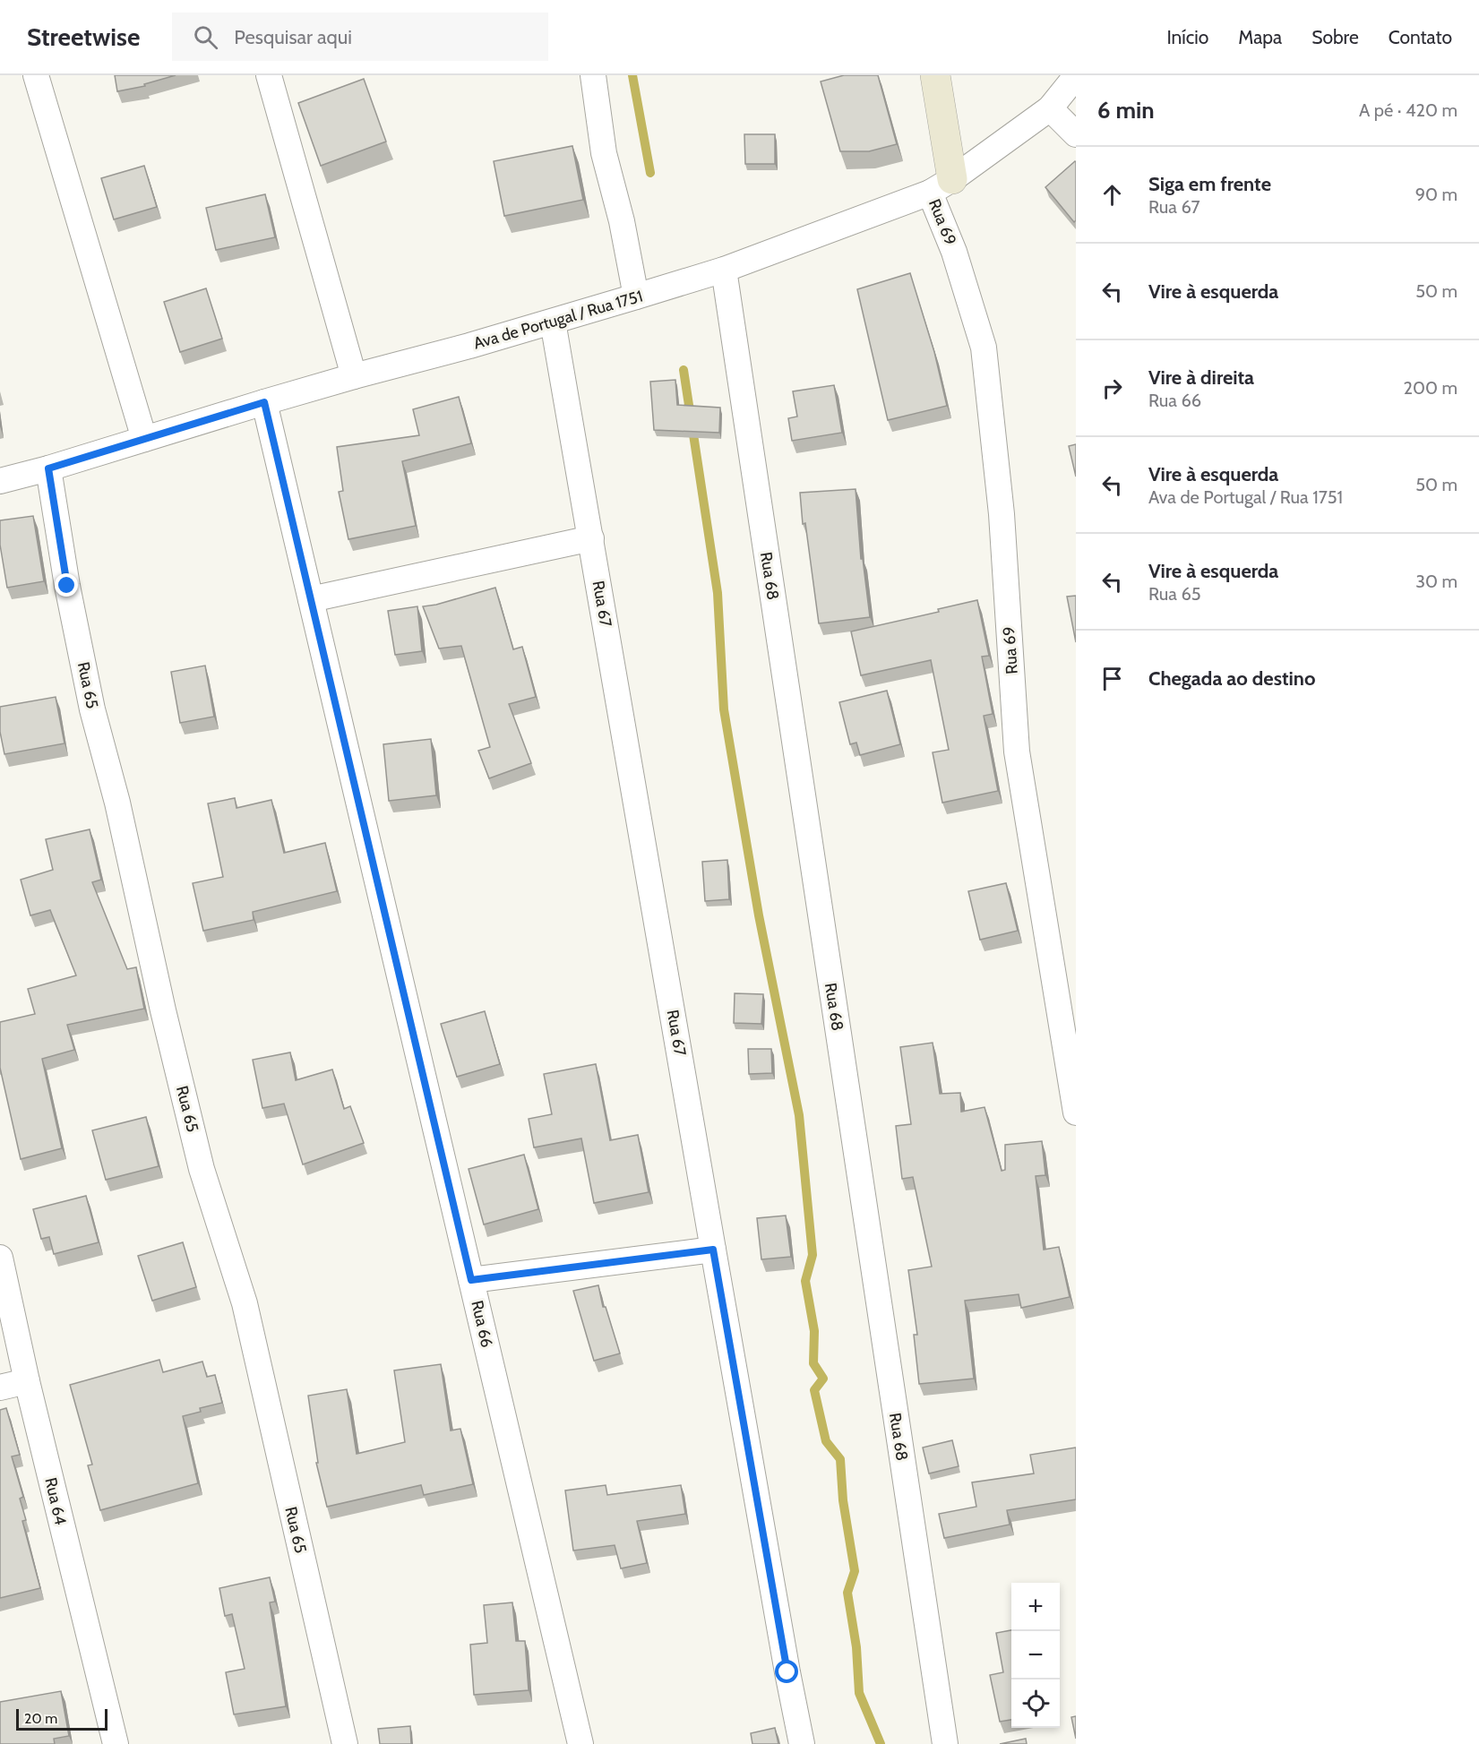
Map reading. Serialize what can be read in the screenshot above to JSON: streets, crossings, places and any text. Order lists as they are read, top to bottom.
{
  "streets": {
    "street": [
      "Rua 69",
      "Ava de Portugal / Rua 1751",
      "Rua 68",
      "Rua 67",
      "Rua 65",
      "Rua 66",
      "Rua 64"
    ]
  },
  "crossings": [
    ["Rua 69", "Ava de Portugal / Rua 1751"],
    ["Ava de Portugal / Rua 1751", "Rua 68"],
    ["Ava de Portugal / Rua 1751", "Rua 67"],
    ["Ava de Portugal / Rua 1751", "Rua 65"],
    ["Ava de Portugal / Rua 1751", "Rua 66"]
  ],
  "scale_bar": "20 m",
  "page": {
    "header": "Streetwise",
    "search": "Pesquisar aqui",
    "nav": [
      "Início",
      "Mapa",
      "Sobre",
      "Contato"
    ],
    "heading": ["6 min", "A pé · 420 m"],
    "list": [
      ["Siga em frente", "Rua 67", "90 m"],
      ["Vire à esquerda", "50 m"],
      ["Vire à direita", "Rua 66", "200 m"],
      ["Vire à esquerda", "Ava de Portugal / Rua 1751", "50 m"],
      ["Vire à esquerda", "Rua 65", "30 m"],
      "Chegada ao destino"
    ],
    "map_buttons": ["+", "−"],
    "scale": "20 m"
  }
}
